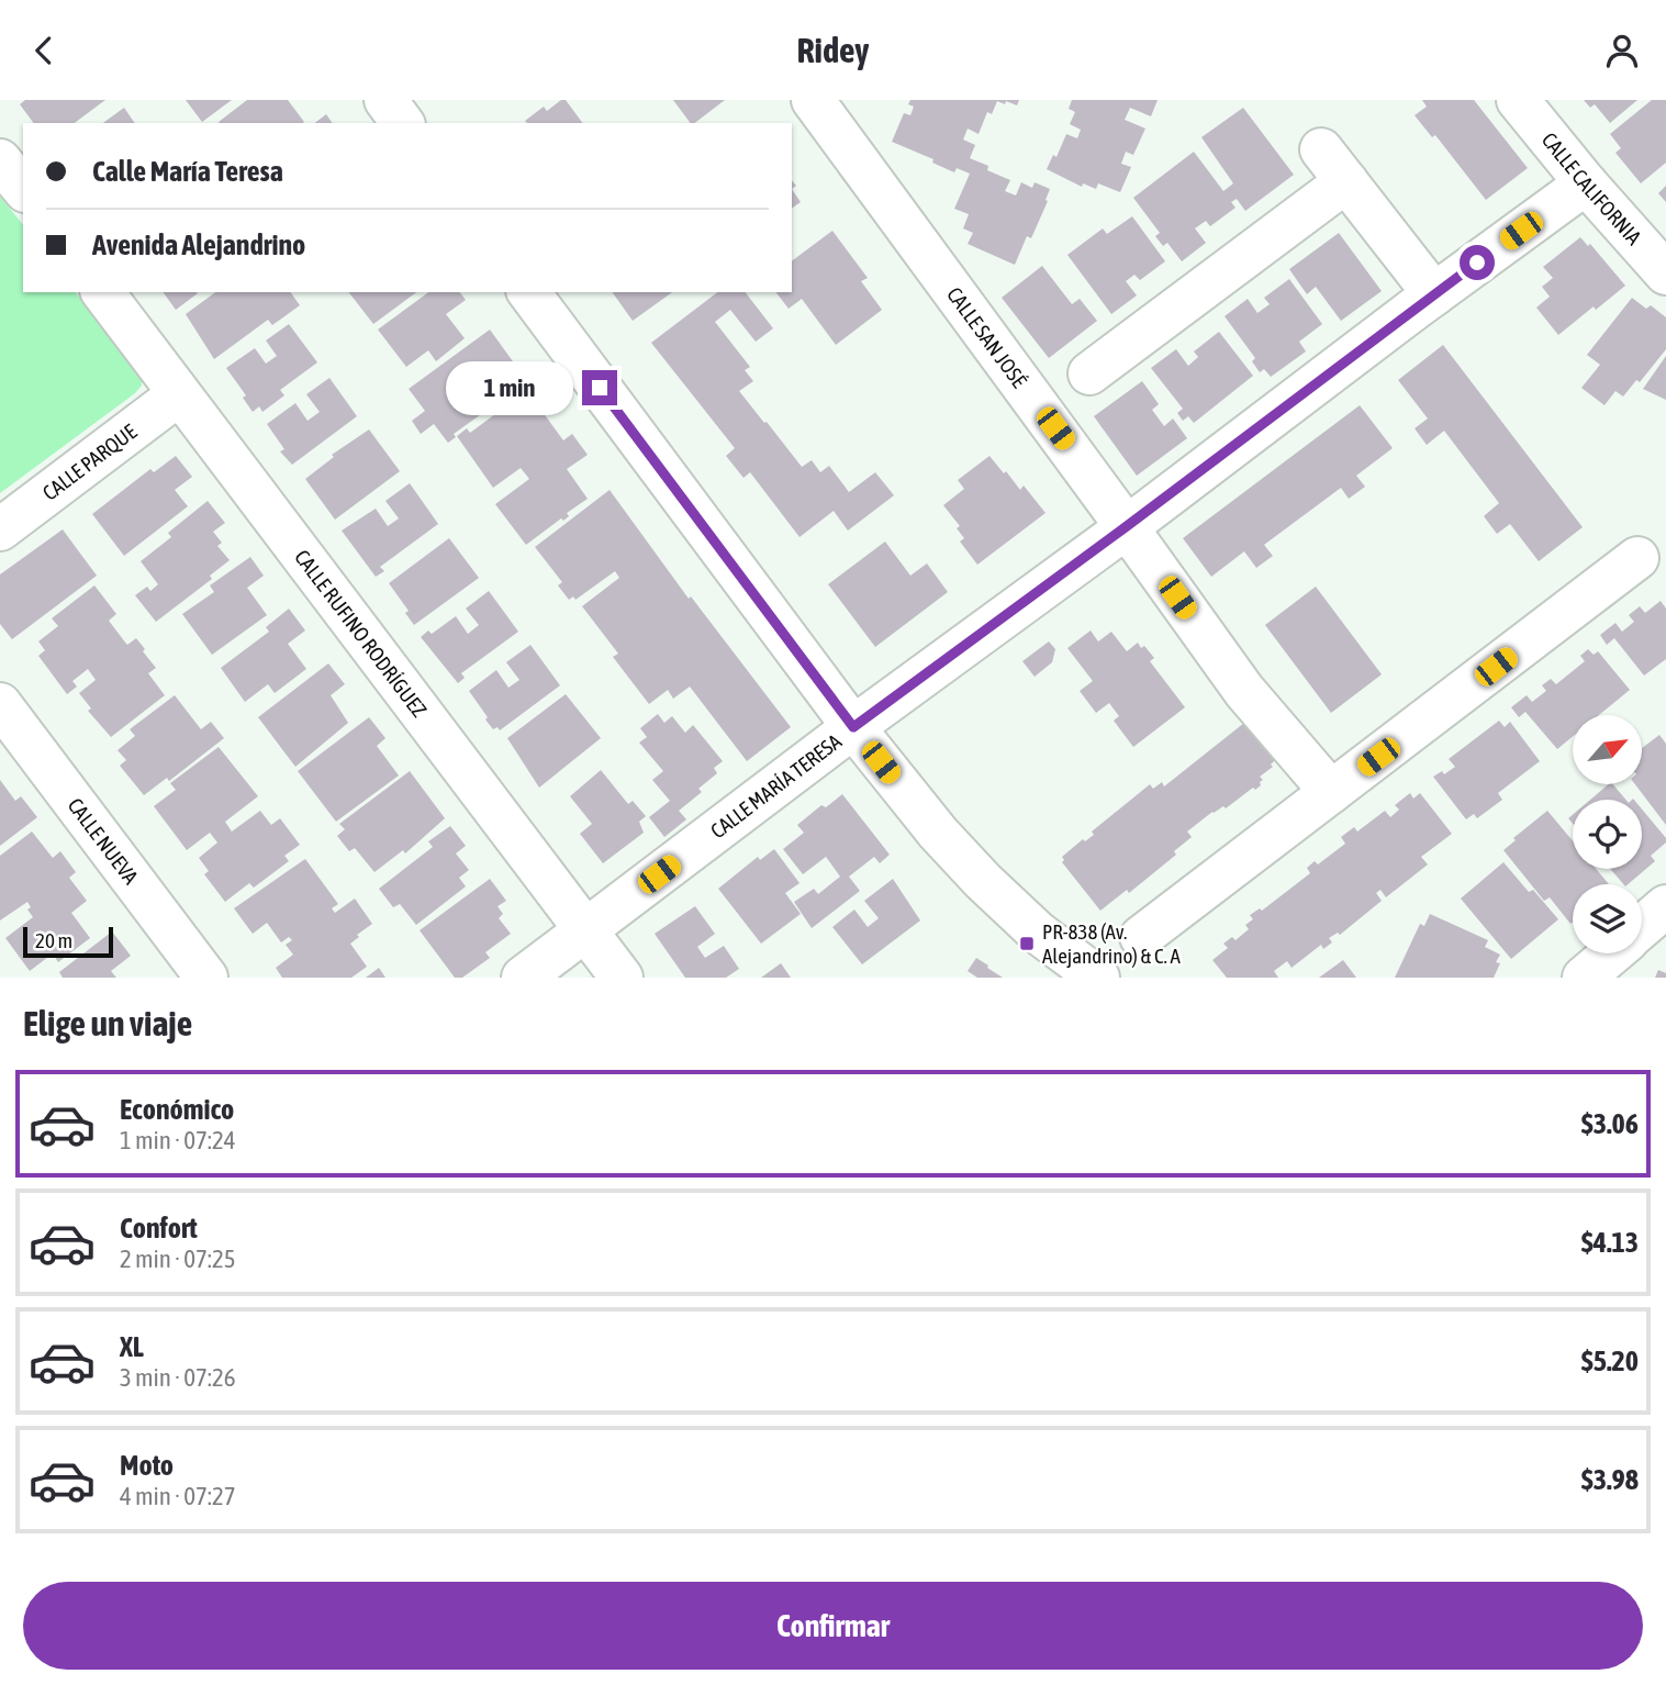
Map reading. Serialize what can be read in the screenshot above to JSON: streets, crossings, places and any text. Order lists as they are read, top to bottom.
{
  "streets": {
    "street": [
      "CALLE CALIFORNIA",
      "CALLE SAN JOSÉ",
      "CALLE PARQUE",
      "CALLE RUFINO RODRÍGUEZ",
      "CALLE MARÍA TERESA",
      "CALLE NUEVA"
    ]
  },
  "crossings": [
    ["CALLE CALIFORNIA", "CALLE MARÍA TERESA"],
    ["CALLE SAN JOSÉ", "CALLE MARÍA TERESA"],
    ["CALLE PARQUE", "CALLE RUFINO RODRÍGUEZ"],
    ["CALLE RUFINO RODRÍGUEZ", "CALLE MARÍA TERESA"]
  ],
  "places": {
    "transit": ["PR-838 (Av. Alejandrino) & C. A"]
  },
  "scale_bar": "20 m",
  "north": "top right",
  "page": {
    "header": "Ridey",
    "banner": ["Calle María Teresa", "Avenida Alejandrino"],
    "bubble": "1 min",
    "scale": "20 m",
    "heading": "Elige un viaje",
    "list": [
      {
        "name": "Económico",
        "note": "1 min · 07:24",
        "value": "$3.06"
      },
      {
        "name": "Confort",
        "note": "2 min · 07:25",
        "value": "$4.13"
      },
      {
        "name": "XL",
        "note": "3 min · 07:26",
        "value": "$5.20"
      },
      {
        "name": "Moto",
        "note": "4 min · 07:27",
        "value": "$3.98"
      }
    ],
    "buttons": "Confirmar"
  }
}
